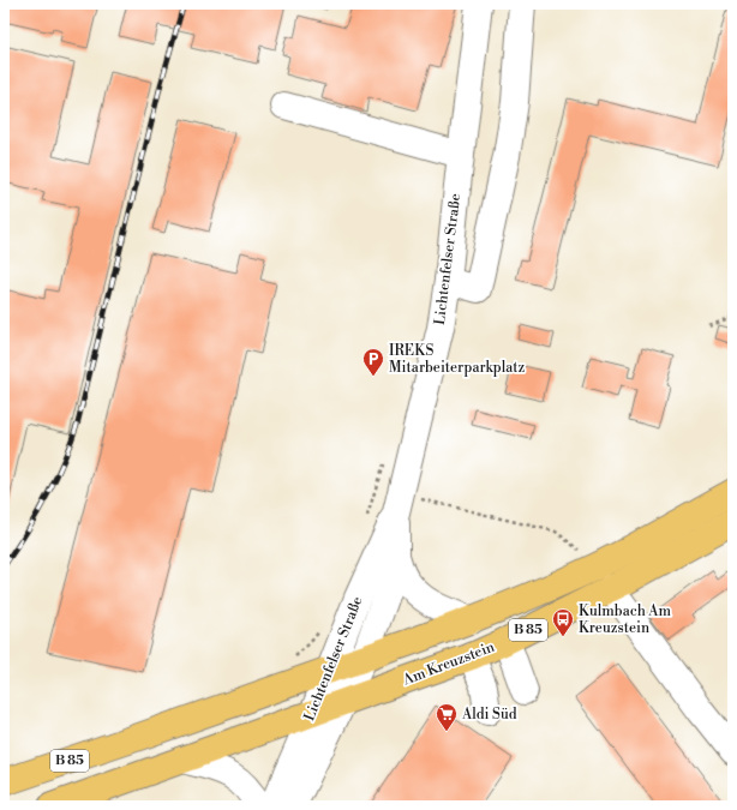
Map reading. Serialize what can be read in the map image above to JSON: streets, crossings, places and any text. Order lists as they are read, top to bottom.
{
  "streets": {
    "main road": ["B 85", "Am Kreuzstein"],
    "street": ["Lichtenfelser Straße"]
  },
  "crossings": [
    ["Lichtenfelser Straße", "B 85"],
    ["Lichtenfelser Straße", "Am Kreuzstein"],
    ["B 85", "Am Kreuzstein"]
  ],
  "places": {
    "parking": ["IREKS Mitarbeiterparkplatz"],
    "bus stop": ["Kulmbach Am Kreuzstein"],
    "supermarket": ["Aldi Süd"]
  }
}
